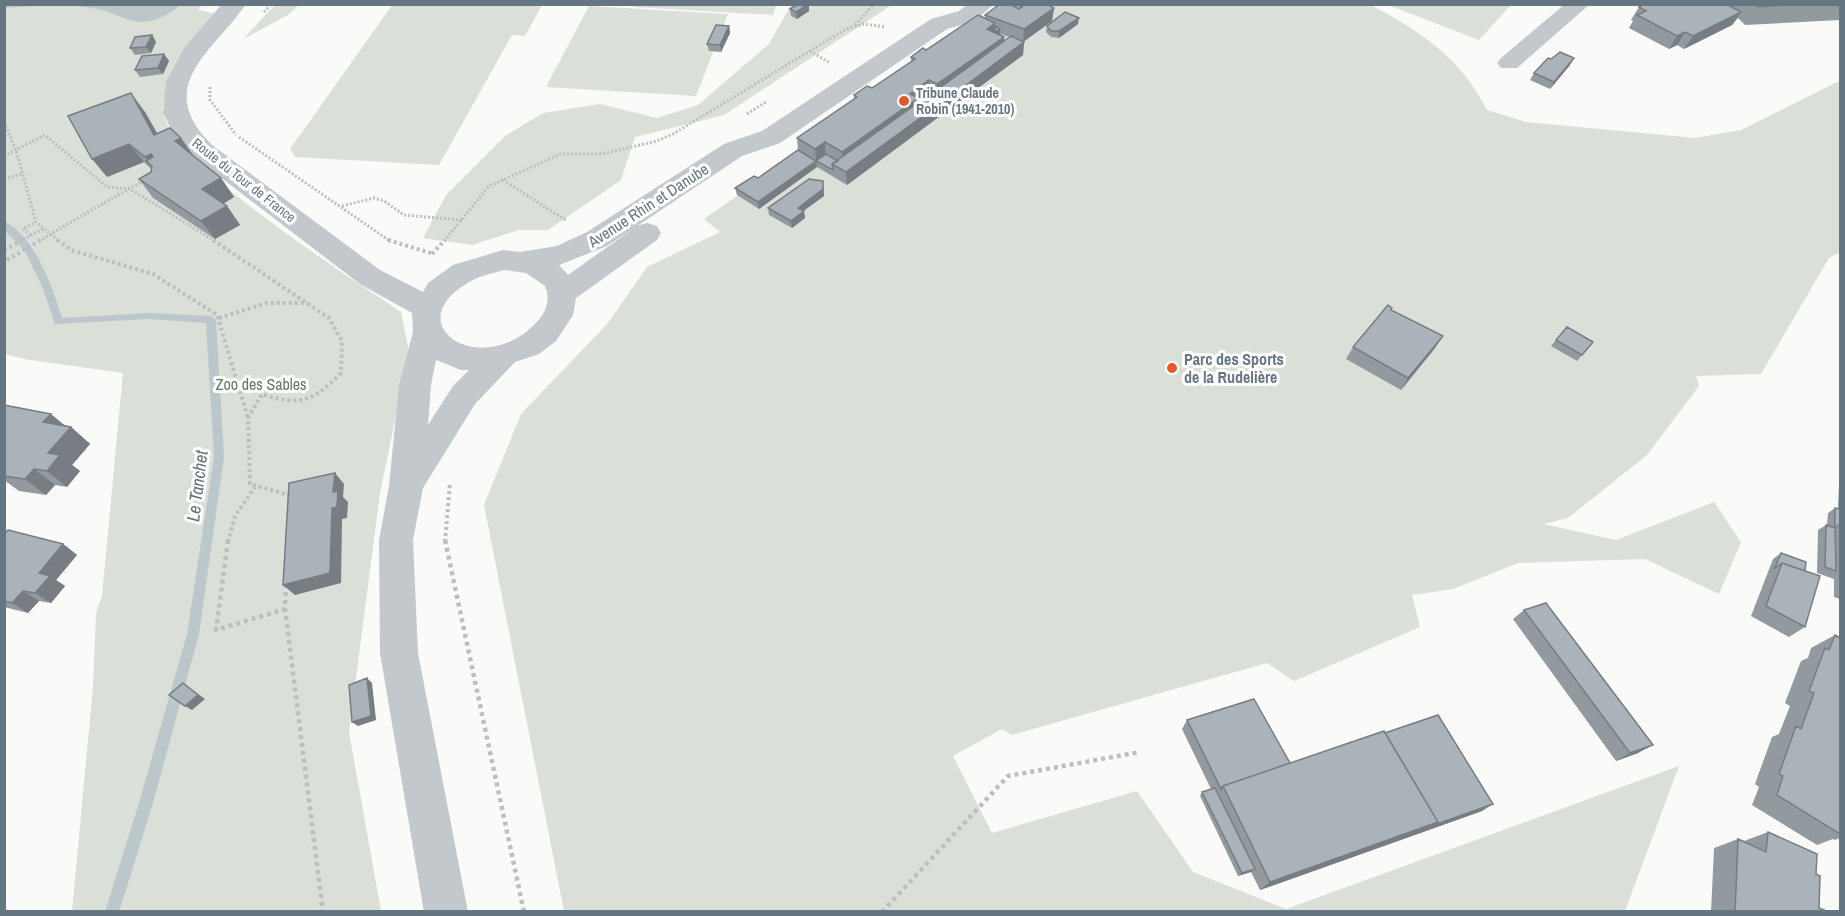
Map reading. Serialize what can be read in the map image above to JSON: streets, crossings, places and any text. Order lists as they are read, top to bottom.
{
  "streets": {
    "street": ["Route du Tour de France", "Avenue Rhin et Danube"]
  },
  "crossings": [
    ["Route du Tour de France", "Avenue Rhin et Danube"]
  ],
  "water": ["Le Tanchet"],
  "parks": ["Zoo des Sables"],
  "places": ["Tribune Claude Robin (1941-2010)", "Parc des Sports de la Rudelière"]
}
